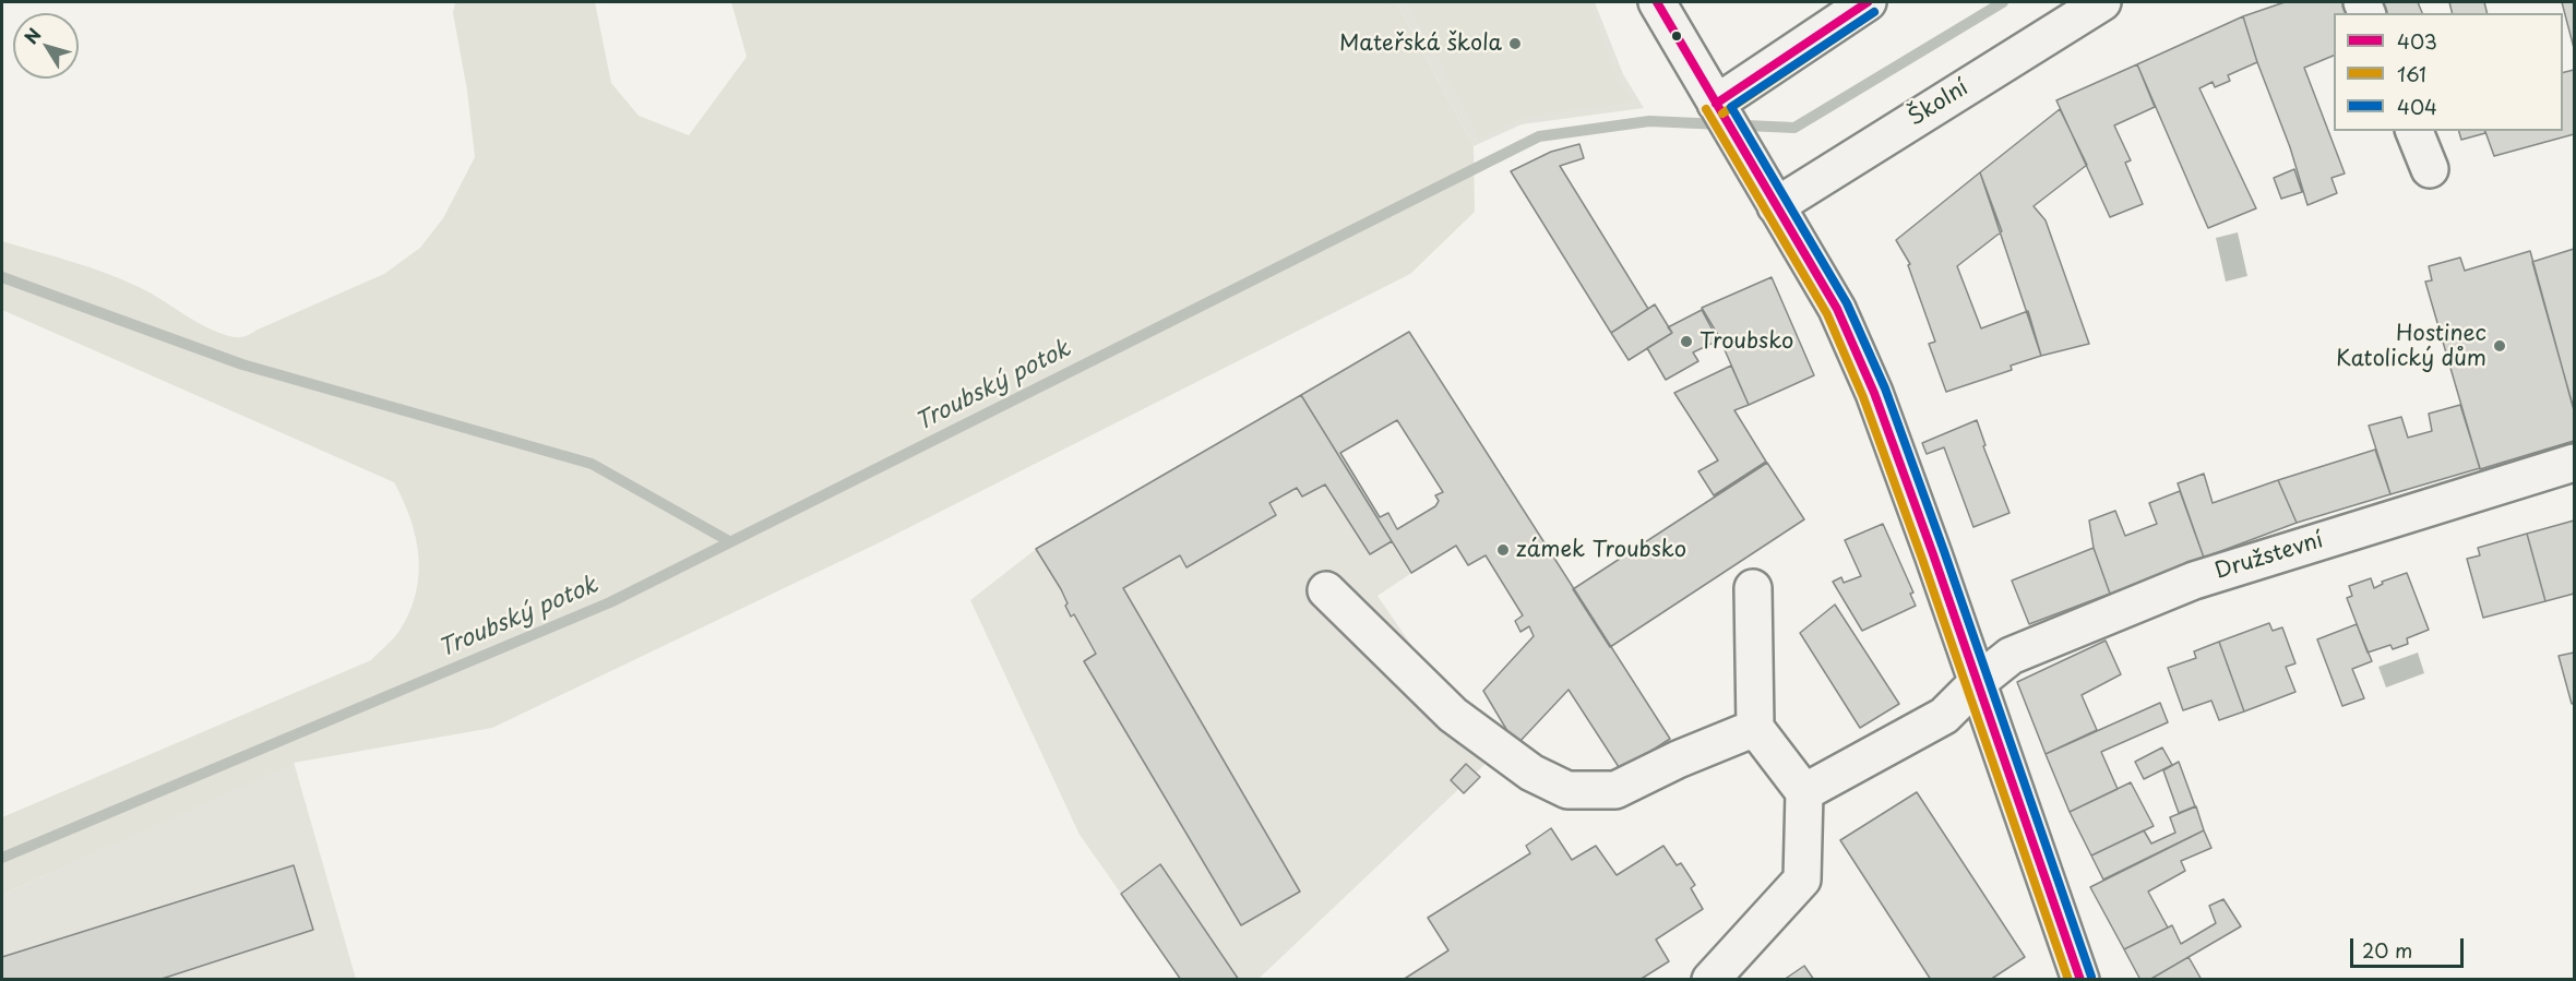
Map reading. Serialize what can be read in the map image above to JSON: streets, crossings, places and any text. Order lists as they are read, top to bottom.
{
  "streets": {
    "street": ["Školní", "Družstevní"]
  },
  "water": ["Troubský potok"],
  "places": [
    "Mateřská škola",
    "Troubsko",
    "Hostinec Katolický dům",
    "zámek Troubsko"
  ],
  "lines": ["transit line 403", "transit line 161", "transit line 404"],
  "legend": ["403", "161", "404"],
  "scale_bar": "20 m",
  "north": "top left"
}
